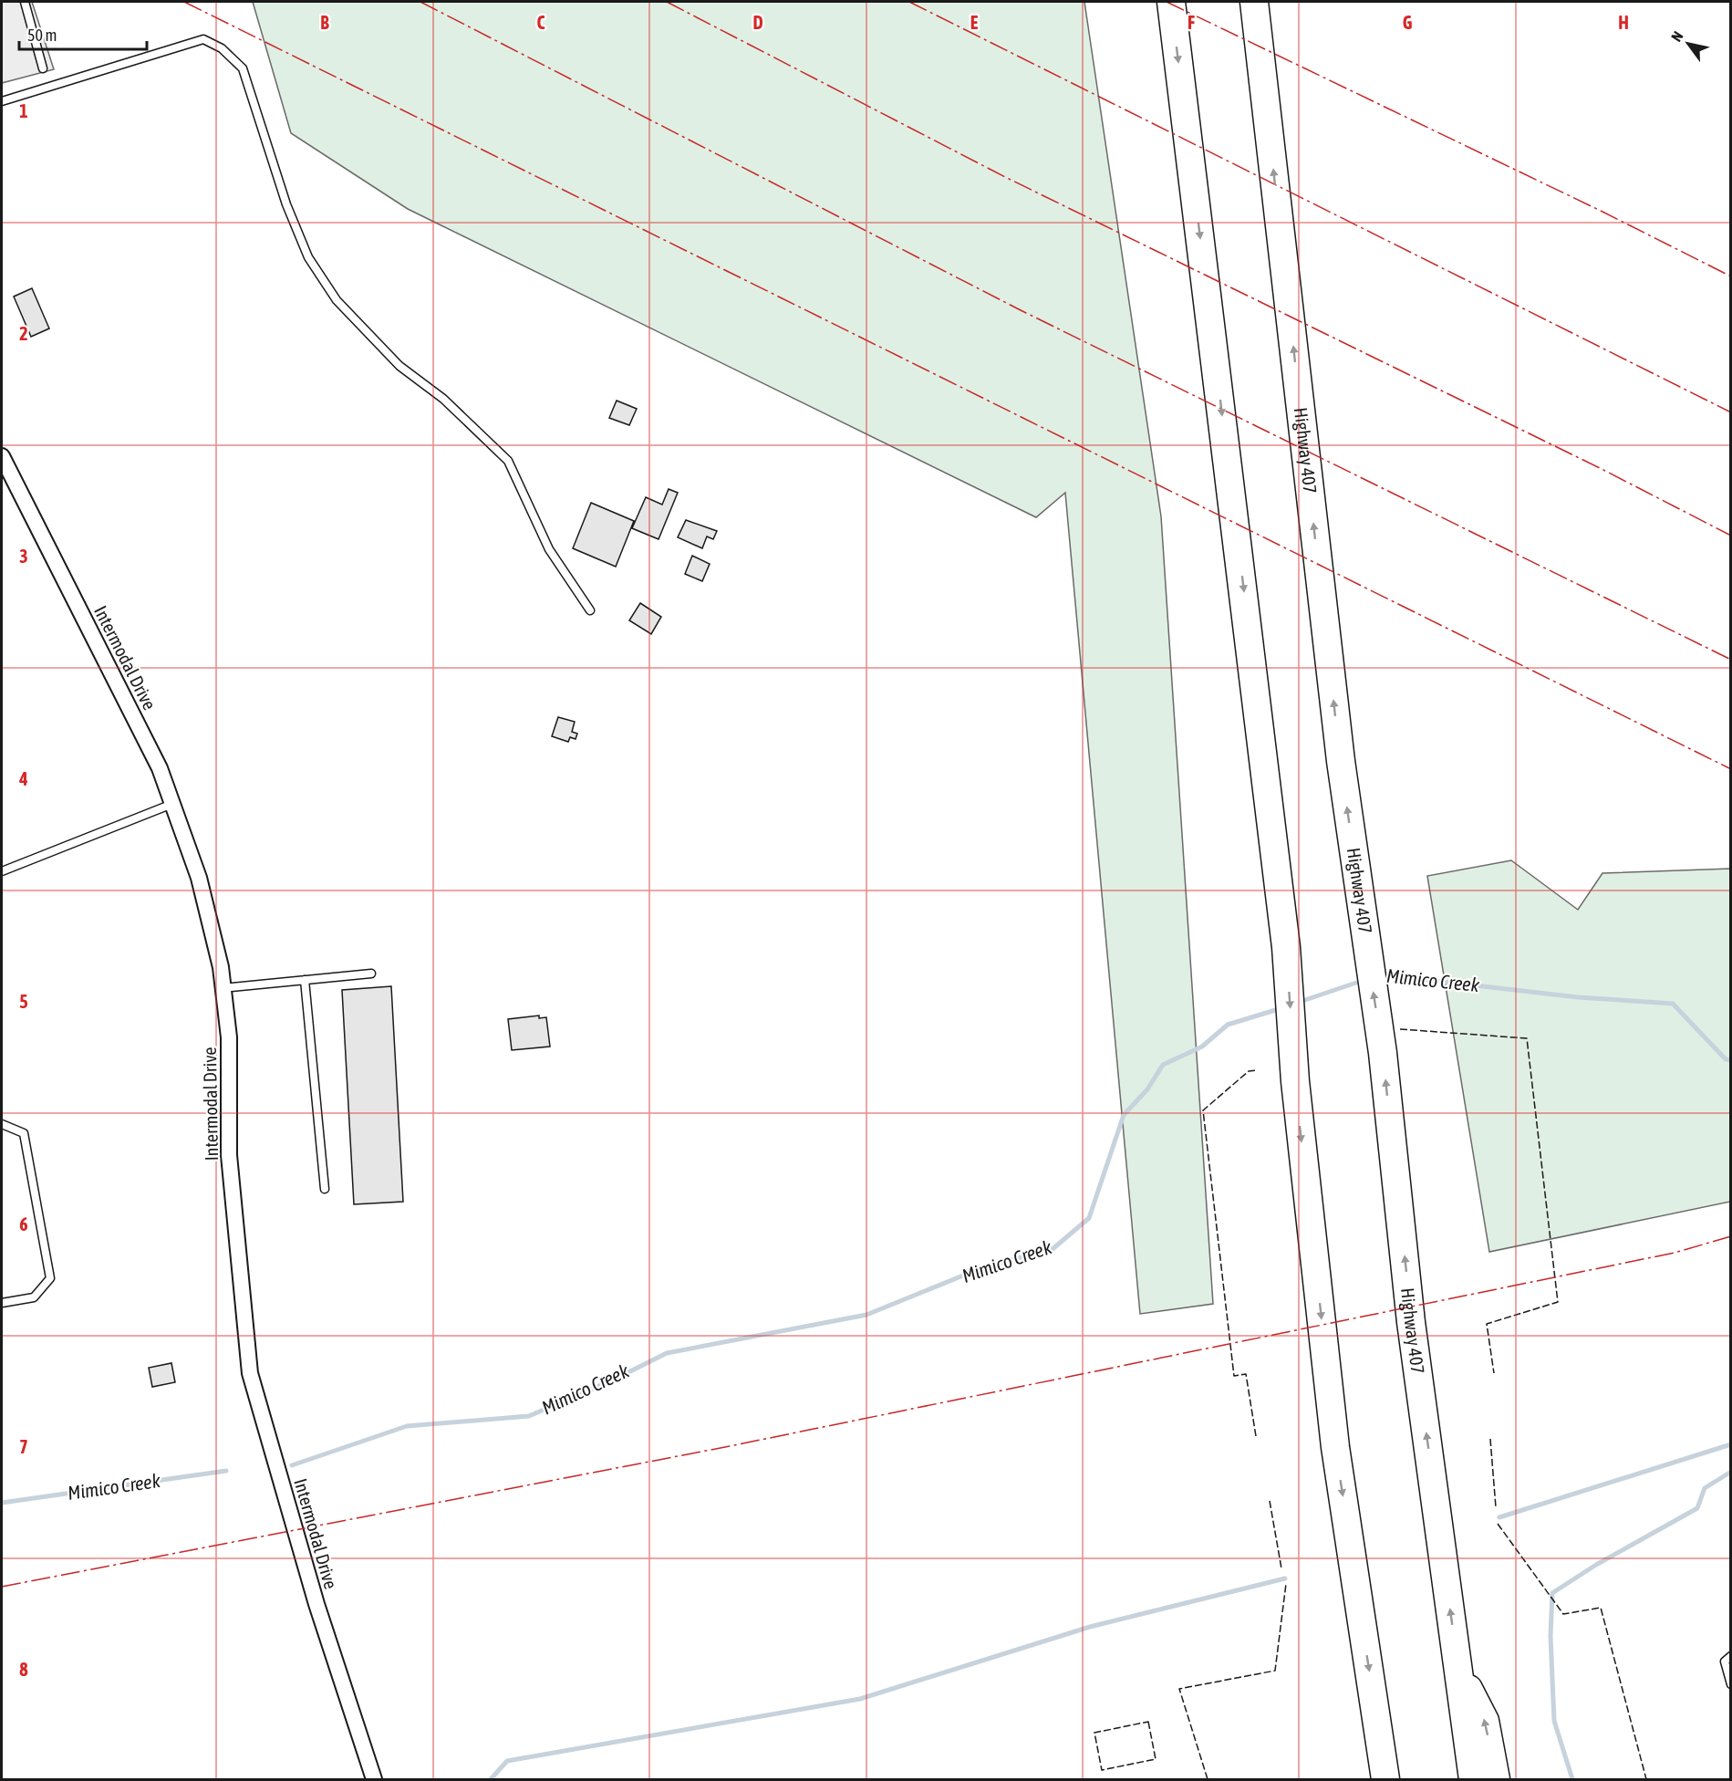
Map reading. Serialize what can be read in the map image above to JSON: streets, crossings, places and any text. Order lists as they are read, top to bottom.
{
  "streets": {
    "highway": ["Highway 407"],
    "street": ["Intermodal Drive"]
  },
  "water": ["Mimico Creek"],
  "scale_bar": "50 m",
  "north": "top left",
  "grid": {
    "columns": [
      "B",
      "C",
      "D",
      "E",
      "F",
      "G",
      "H"
    ],
    "rows": [
      "1",
      "2",
      "3",
      "4",
      "5",
      "6",
      "7",
      "8"
    ]
  }
}
